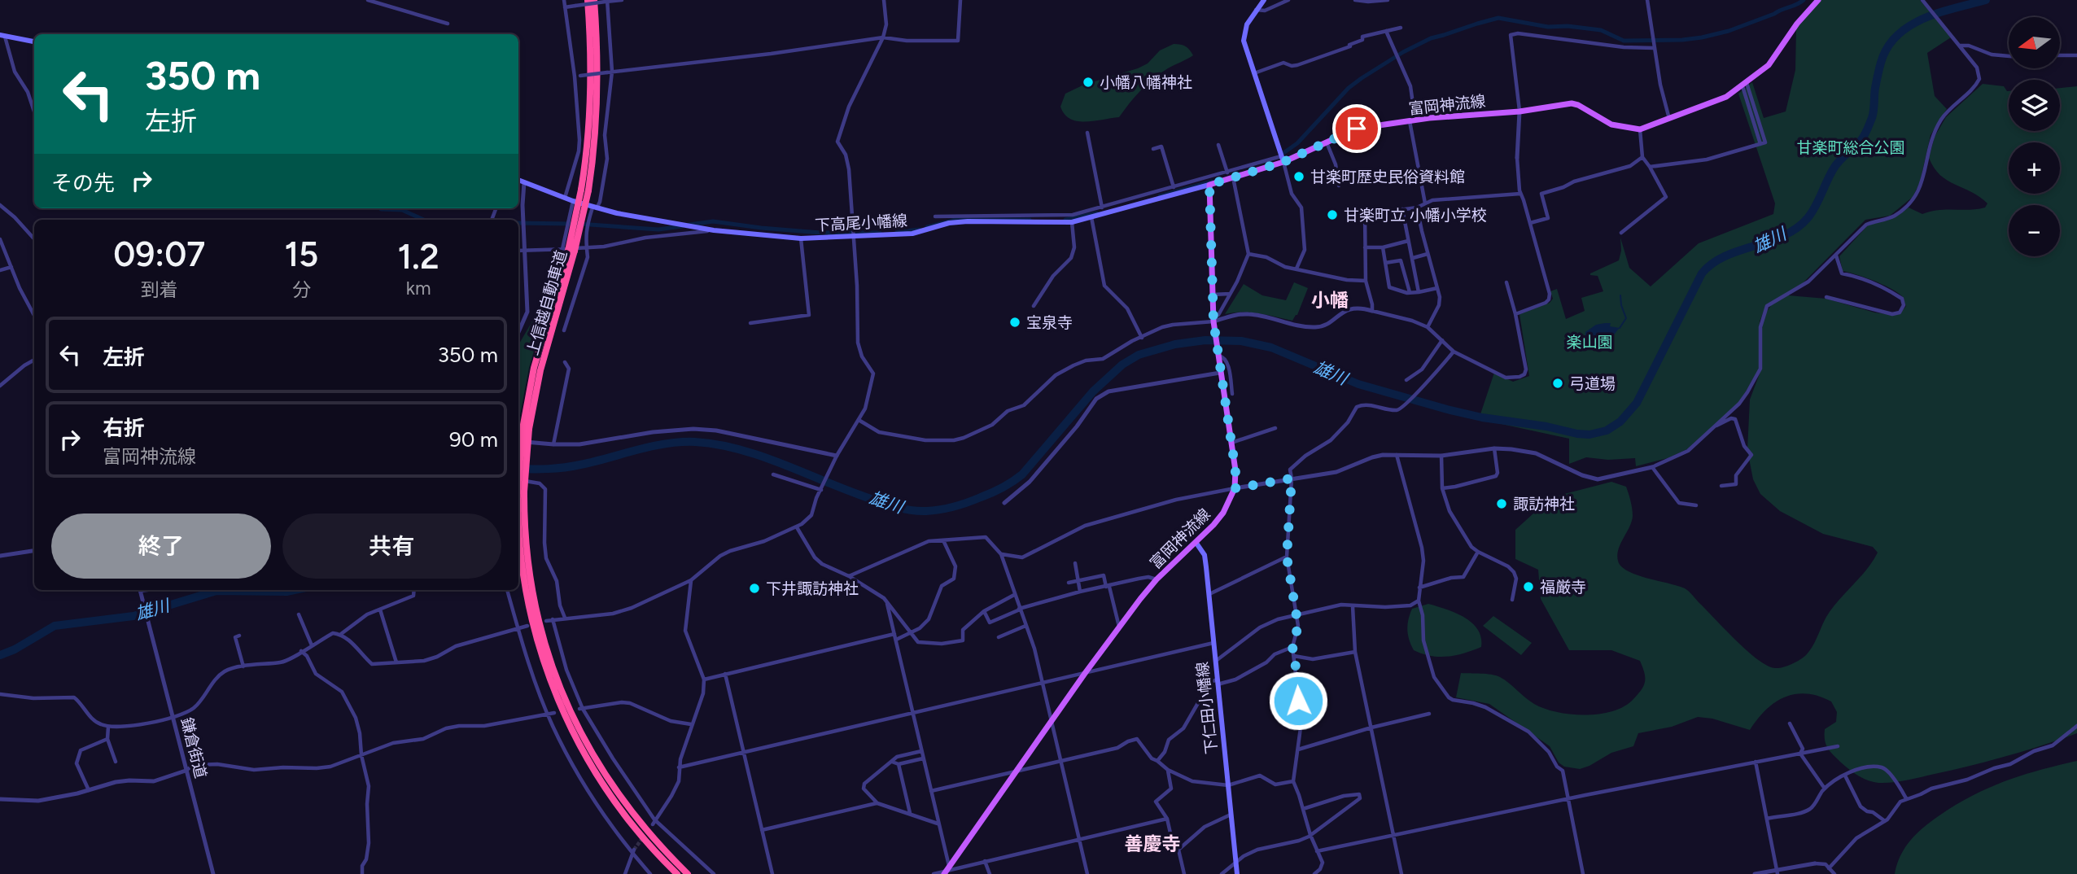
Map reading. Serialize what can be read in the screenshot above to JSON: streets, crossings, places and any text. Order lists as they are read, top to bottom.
{
  "streets": {
    "highway": ["上信越自動車道"],
    "main road": ["富岡神流線", "下高尾小幡線", "下仁田小幡線"],
    "street": ["鎌倉街道"]
  },
  "crossings": [
    ["富岡神流線", "下高尾小幡線"],
    ["富岡神流線", "下仁田小幡線"]
  ],
  "districts": ["小幡", "善慶寺"],
  "water": ["雄川"],
  "parks": ["甘楽町総合公園", "楽山園"],
  "places": [
    "小幡八幡神社",
    "甘楽町歴史民俗資料館",
    "甘楽町立 小幡小学校",
    "宝泉寺",
    "弓道場",
    "諏訪神社",
    "福厳寺",
    "下井諏訪神社"
  ],
  "north": "left",
  "page": {
    "map_buttons": ["+", "−"],
    "turn": ["350 m", "左折"],
    "then": "その先",
    "eta": [
      "09:07",
      "到着",
      "15",
      "分",
      "1.2",
      "km"
    ],
    "list": [
      {
        "name": "左折",
        "value": "350 m"
      },
      {
        "name": "右折",
        "note": "富岡神流線",
        "value": "90 m"
      }
    ],
    "buttons": ["終了", "共有"]
  }
}
